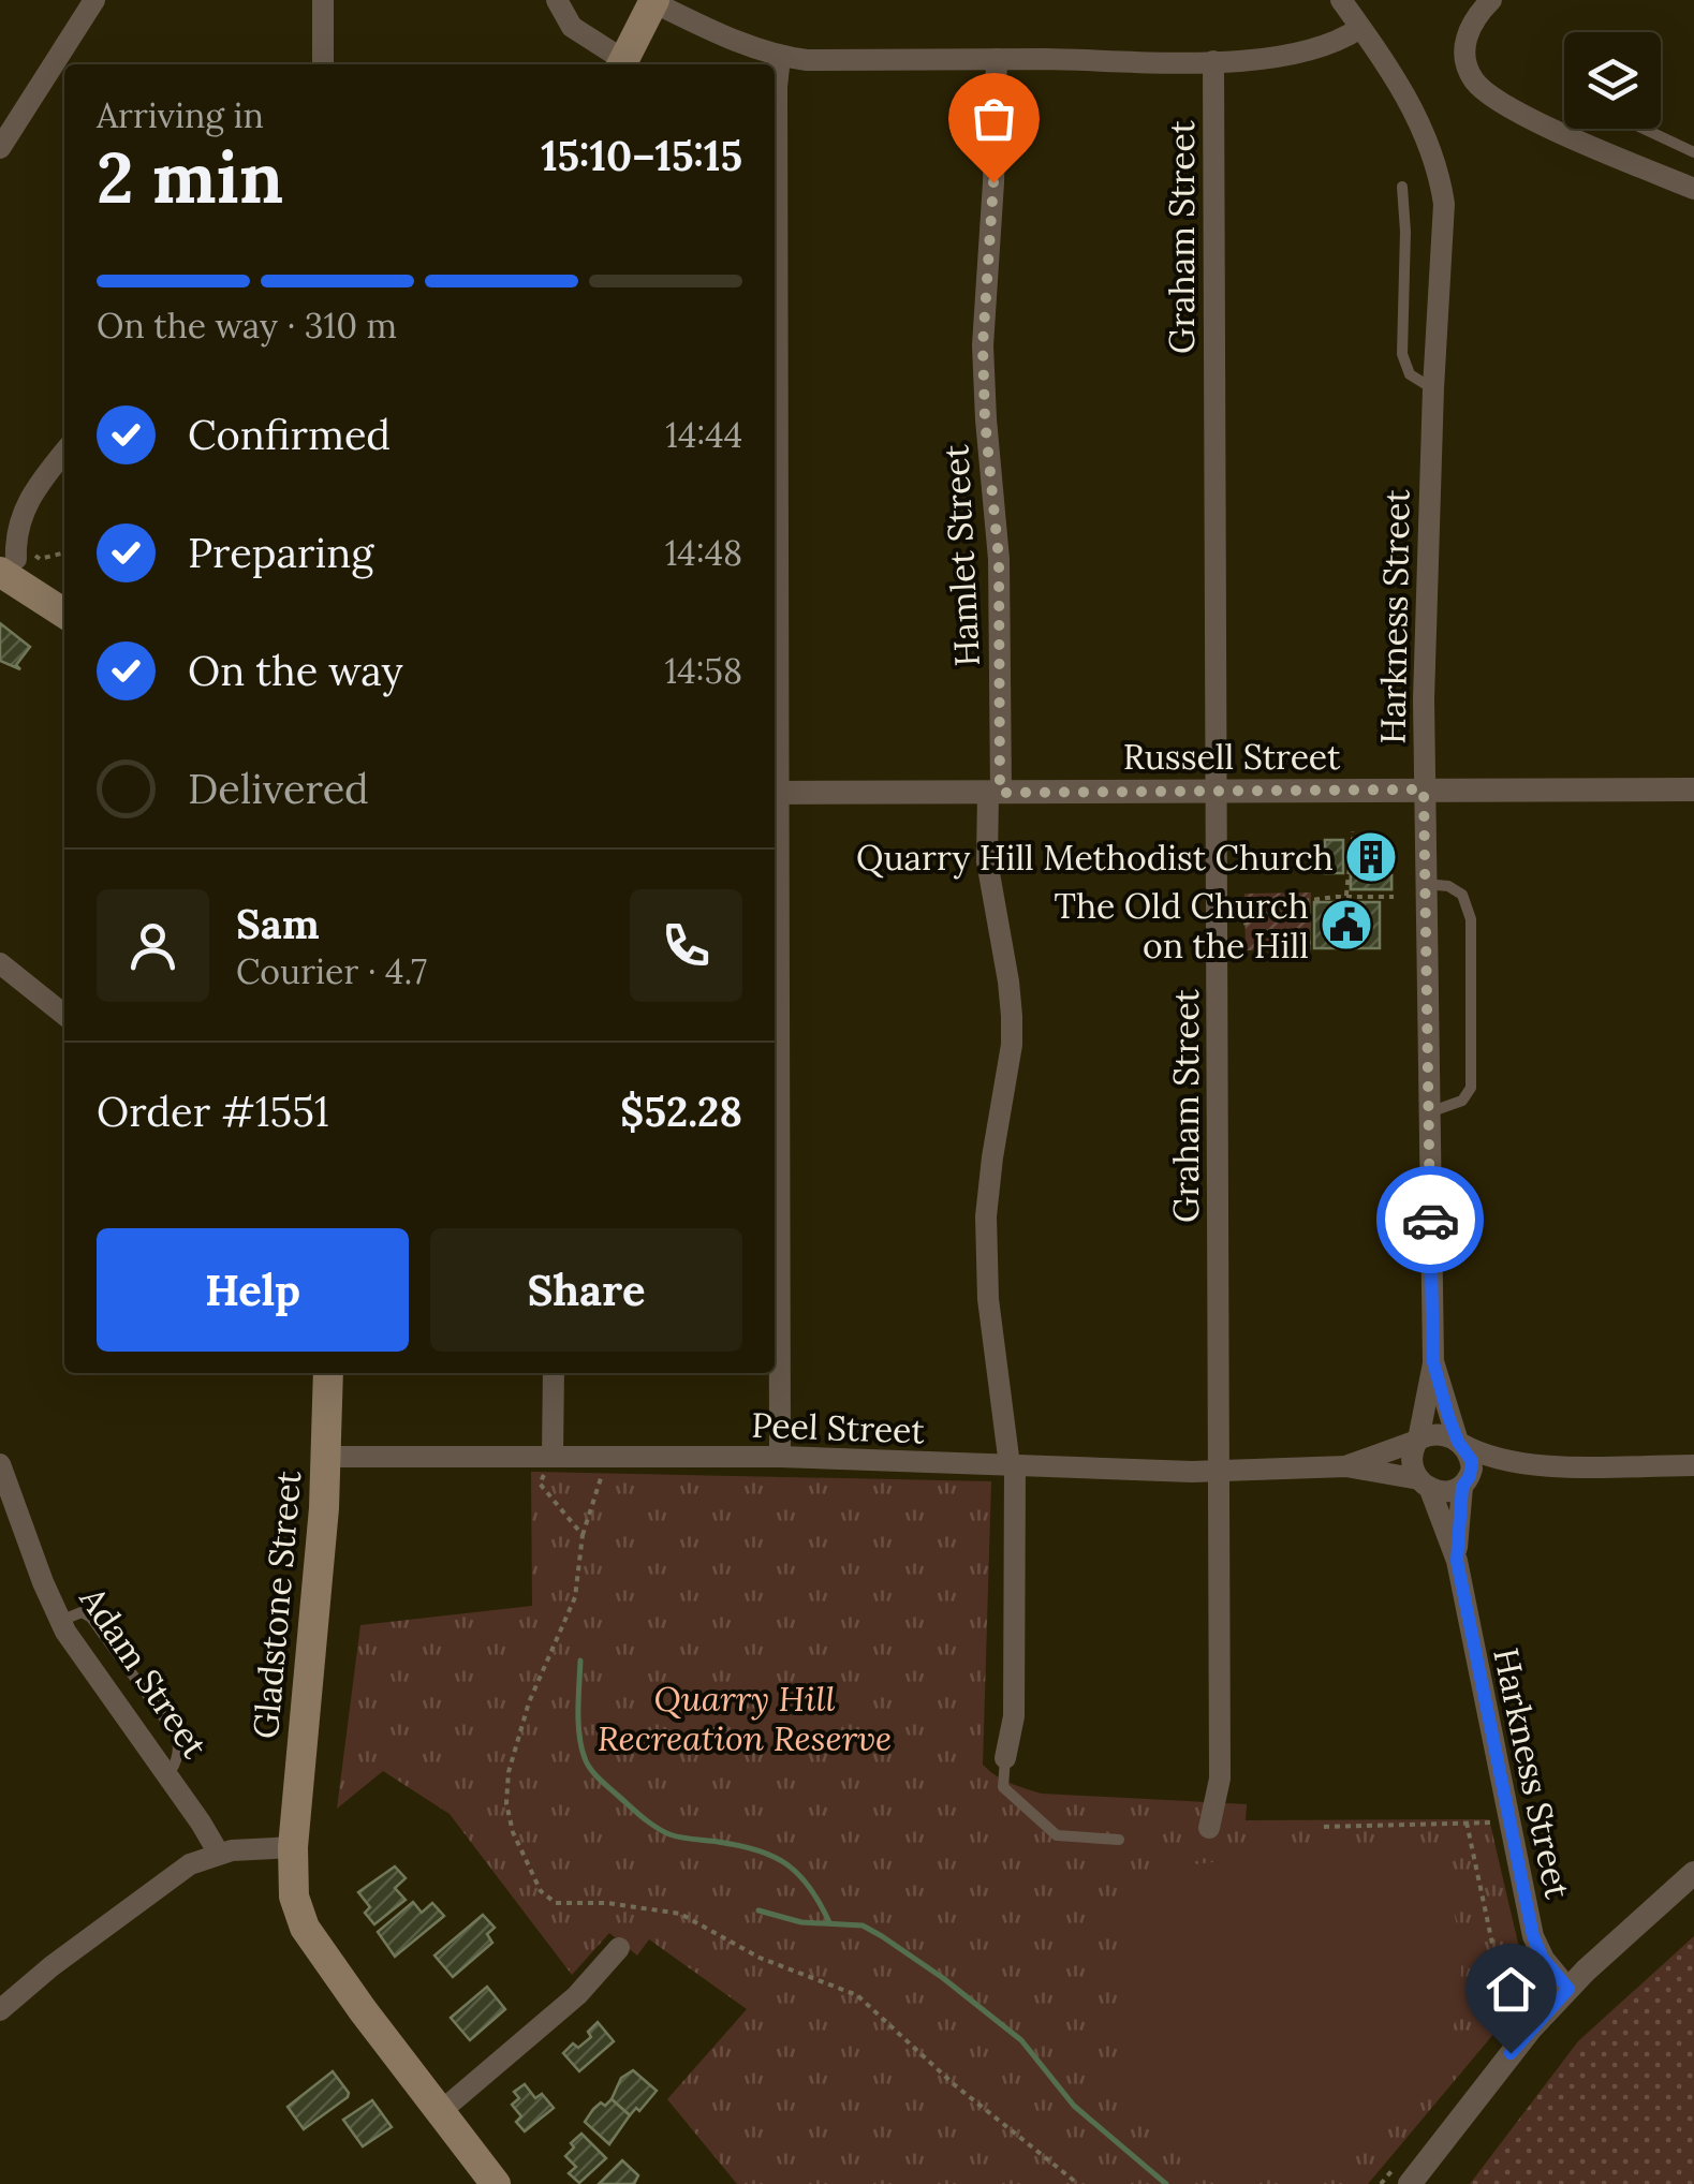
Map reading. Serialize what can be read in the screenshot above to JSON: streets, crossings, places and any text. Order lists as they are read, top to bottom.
{
  "streets": {
    "main road": ["Gladstone Street"],
    "street": [
      "Graham Street",
      "Hamlet Street",
      "Harkness Street",
      "Russell Street",
      "Peel Street",
      "Adam Street"
    ]
  },
  "crossings": [
    ["Graham Street", "Russell Street"],
    ["Graham Street", "Peel Street"],
    ["Hamlet Street", "Russell Street"],
    ["Hamlet Street", "Peel Street"],
    ["Harkness Street", "Russell Street"],
    ["Harkness Street", "Peel Street"],
    ["Peel Street", "Gladstone Street"]
  ],
  "parks": ["Quarry Hill Recreation Reserve"],
  "places": {
    "building": ["Quarry Hill Methodist Church"],
    "public building": ["The Old Church on the Hill"]
  },
  "page": {
    "heading": ["2 min", "Arriving in", "15:10–15:15"],
    "panel": [
      "Sam",
      "Courier · 4.7",
      "Order #1551",
      "$52.28"
    ],
    "bar": "On the way · 310 m",
    "list": [
      ["Confirmed", "14:44"],
      ["Preparing", "14:48"],
      ["On the way", "14:58"],
      "Delivered"
    ],
    "buttons": ["Help", "Share"]
  }
}
